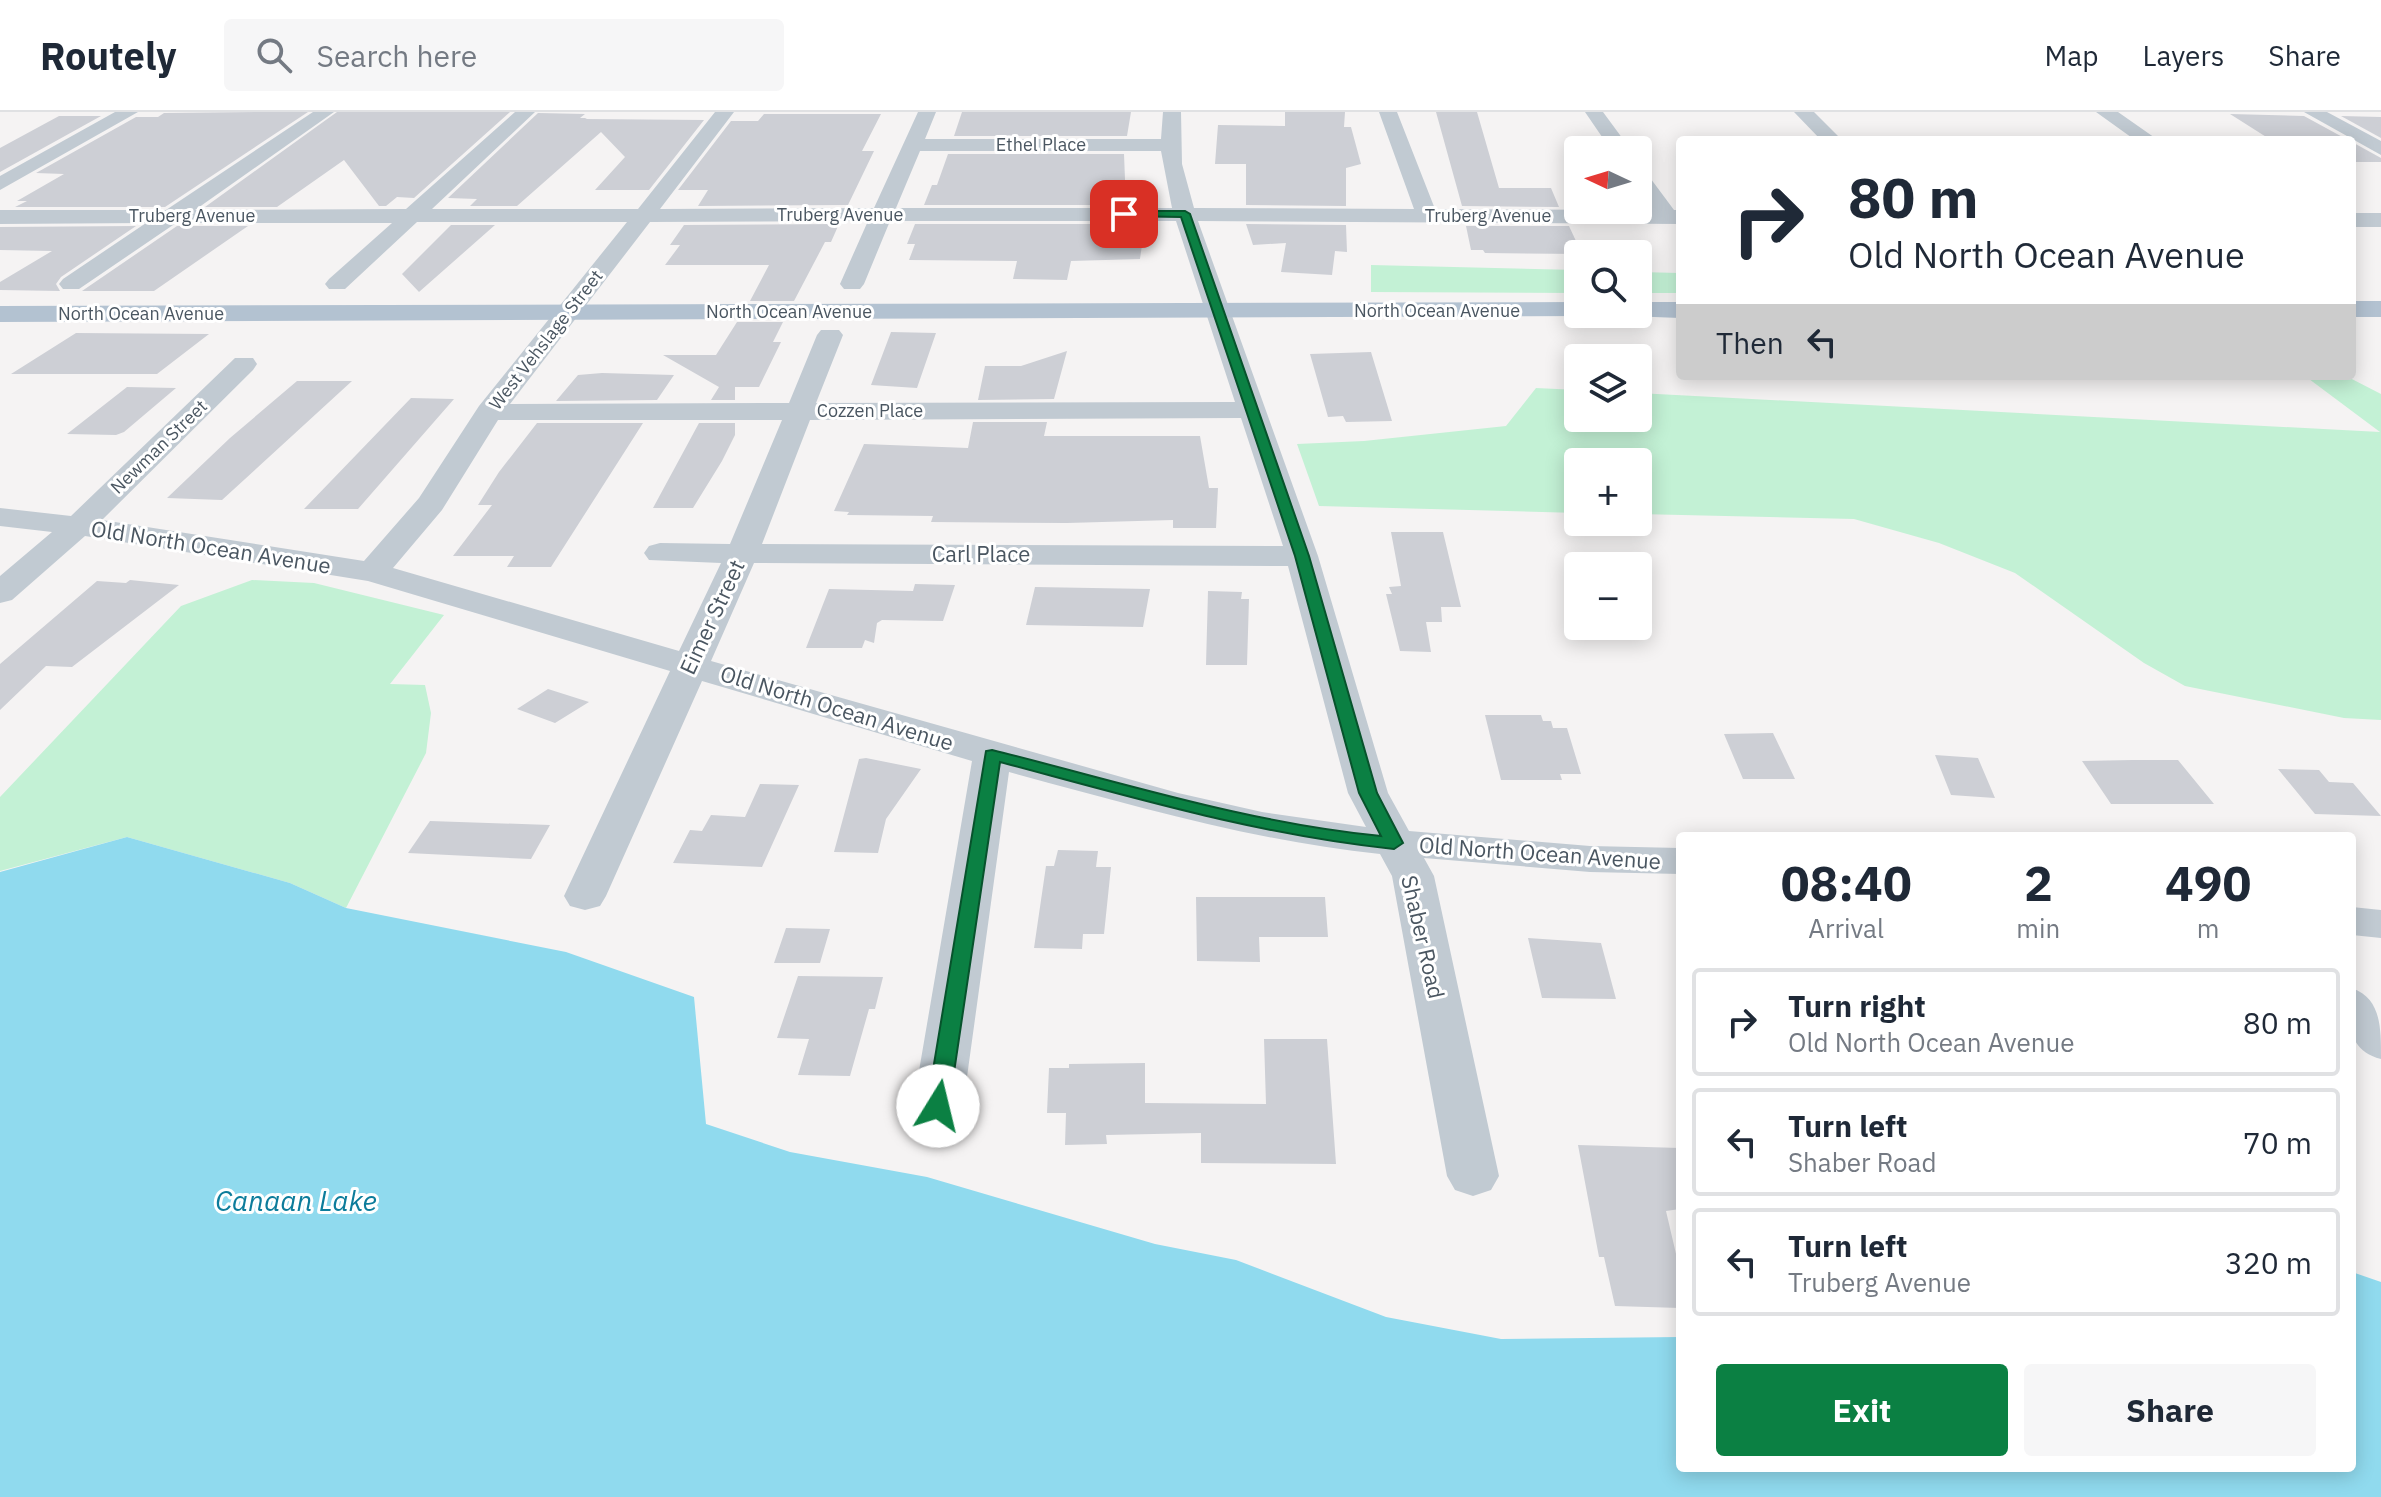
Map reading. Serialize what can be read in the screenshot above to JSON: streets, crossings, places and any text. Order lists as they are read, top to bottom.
{
  "streets": {
    "main road": ["North Ocean Avenue"],
    "street": [
      "Ethel Place",
      "Truberg Avenue",
      "West Vehslage Street",
      "Cozzen Place",
      "Newman Street",
      "Old North Ocean Avenue",
      "Carl Place",
      "Eimer Street",
      "Shaber Road"
    ]
  },
  "crossings": [
    ["Ethel Place", "Shaber Road"],
    ["Truberg Avenue", "West Vehslage Street"],
    ["Truberg Avenue", "Shaber Road"],
    ["North Ocean Avenue", "West Vehslage Street"],
    ["North Ocean Avenue", "Shaber Road"],
    ["West Vehslage Street", "Cozzen Place"],
    ["West Vehslage Street", "Old North Ocean Avenue"],
    ["Cozzen Place", "Eimer Street"],
    ["Cozzen Place", "Shaber Road"],
    ["Newman Street", "Old North Ocean Avenue"],
    ["Old North Ocean Avenue", "Eimer Street"],
    ["Old North Ocean Avenue", "Shaber Road"],
    ["Carl Place", "Eimer Street"],
    ["Carl Place", "Shaber Road"]
  ],
  "water": ["Canaan Lake"],
  "north": "left",
  "page": {
    "header": "Routely",
    "search": "Search here",
    "nav": ["Map", "Layers", "Share"],
    "map_buttons": ["+", "−"],
    "turn": ["80 m", "Old North Ocean Avenue"],
    "then": "Then",
    "eta": [
      "08:40",
      "Arrival",
      "2",
      "min",
      "490",
      "m"
    ],
    "list": [
      {
        "name": "Turn right",
        "note": "Old North Ocean Avenue",
        "value": "80 m"
      },
      {
        "name": "Turn left",
        "note": "Shaber Road",
        "value": "70 m"
      },
      {
        "name": "Turn left",
        "note": "Truberg Avenue",
        "value": "320 m"
      }
    ],
    "buttons": ["Exit", "Share"]
  }
}
